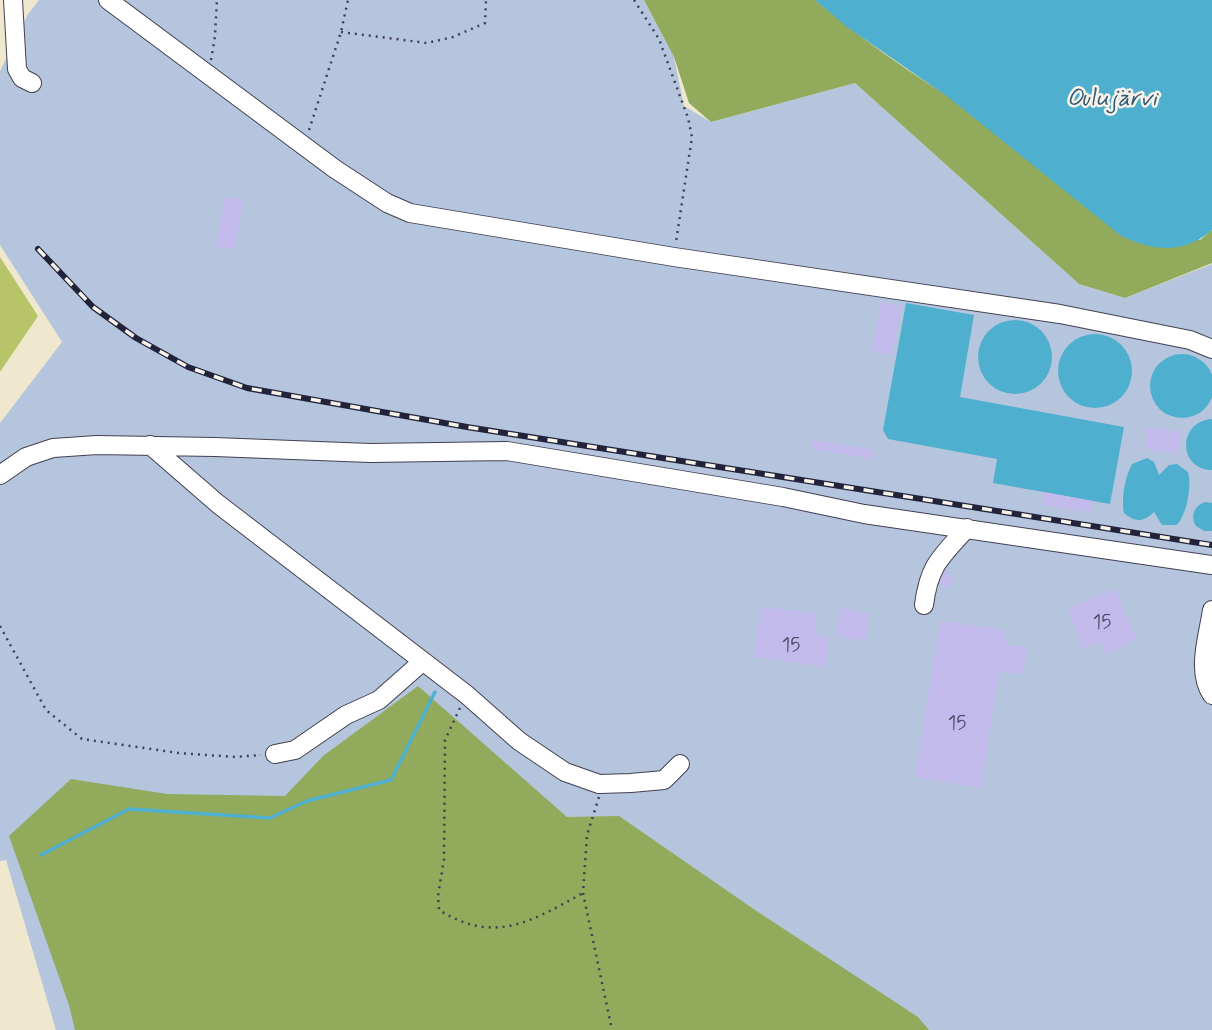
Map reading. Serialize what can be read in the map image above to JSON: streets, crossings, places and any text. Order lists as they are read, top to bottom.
{
  "water": ["Oulujärvi"],
  "house_numbers": ["15", "15", "15"]
}
